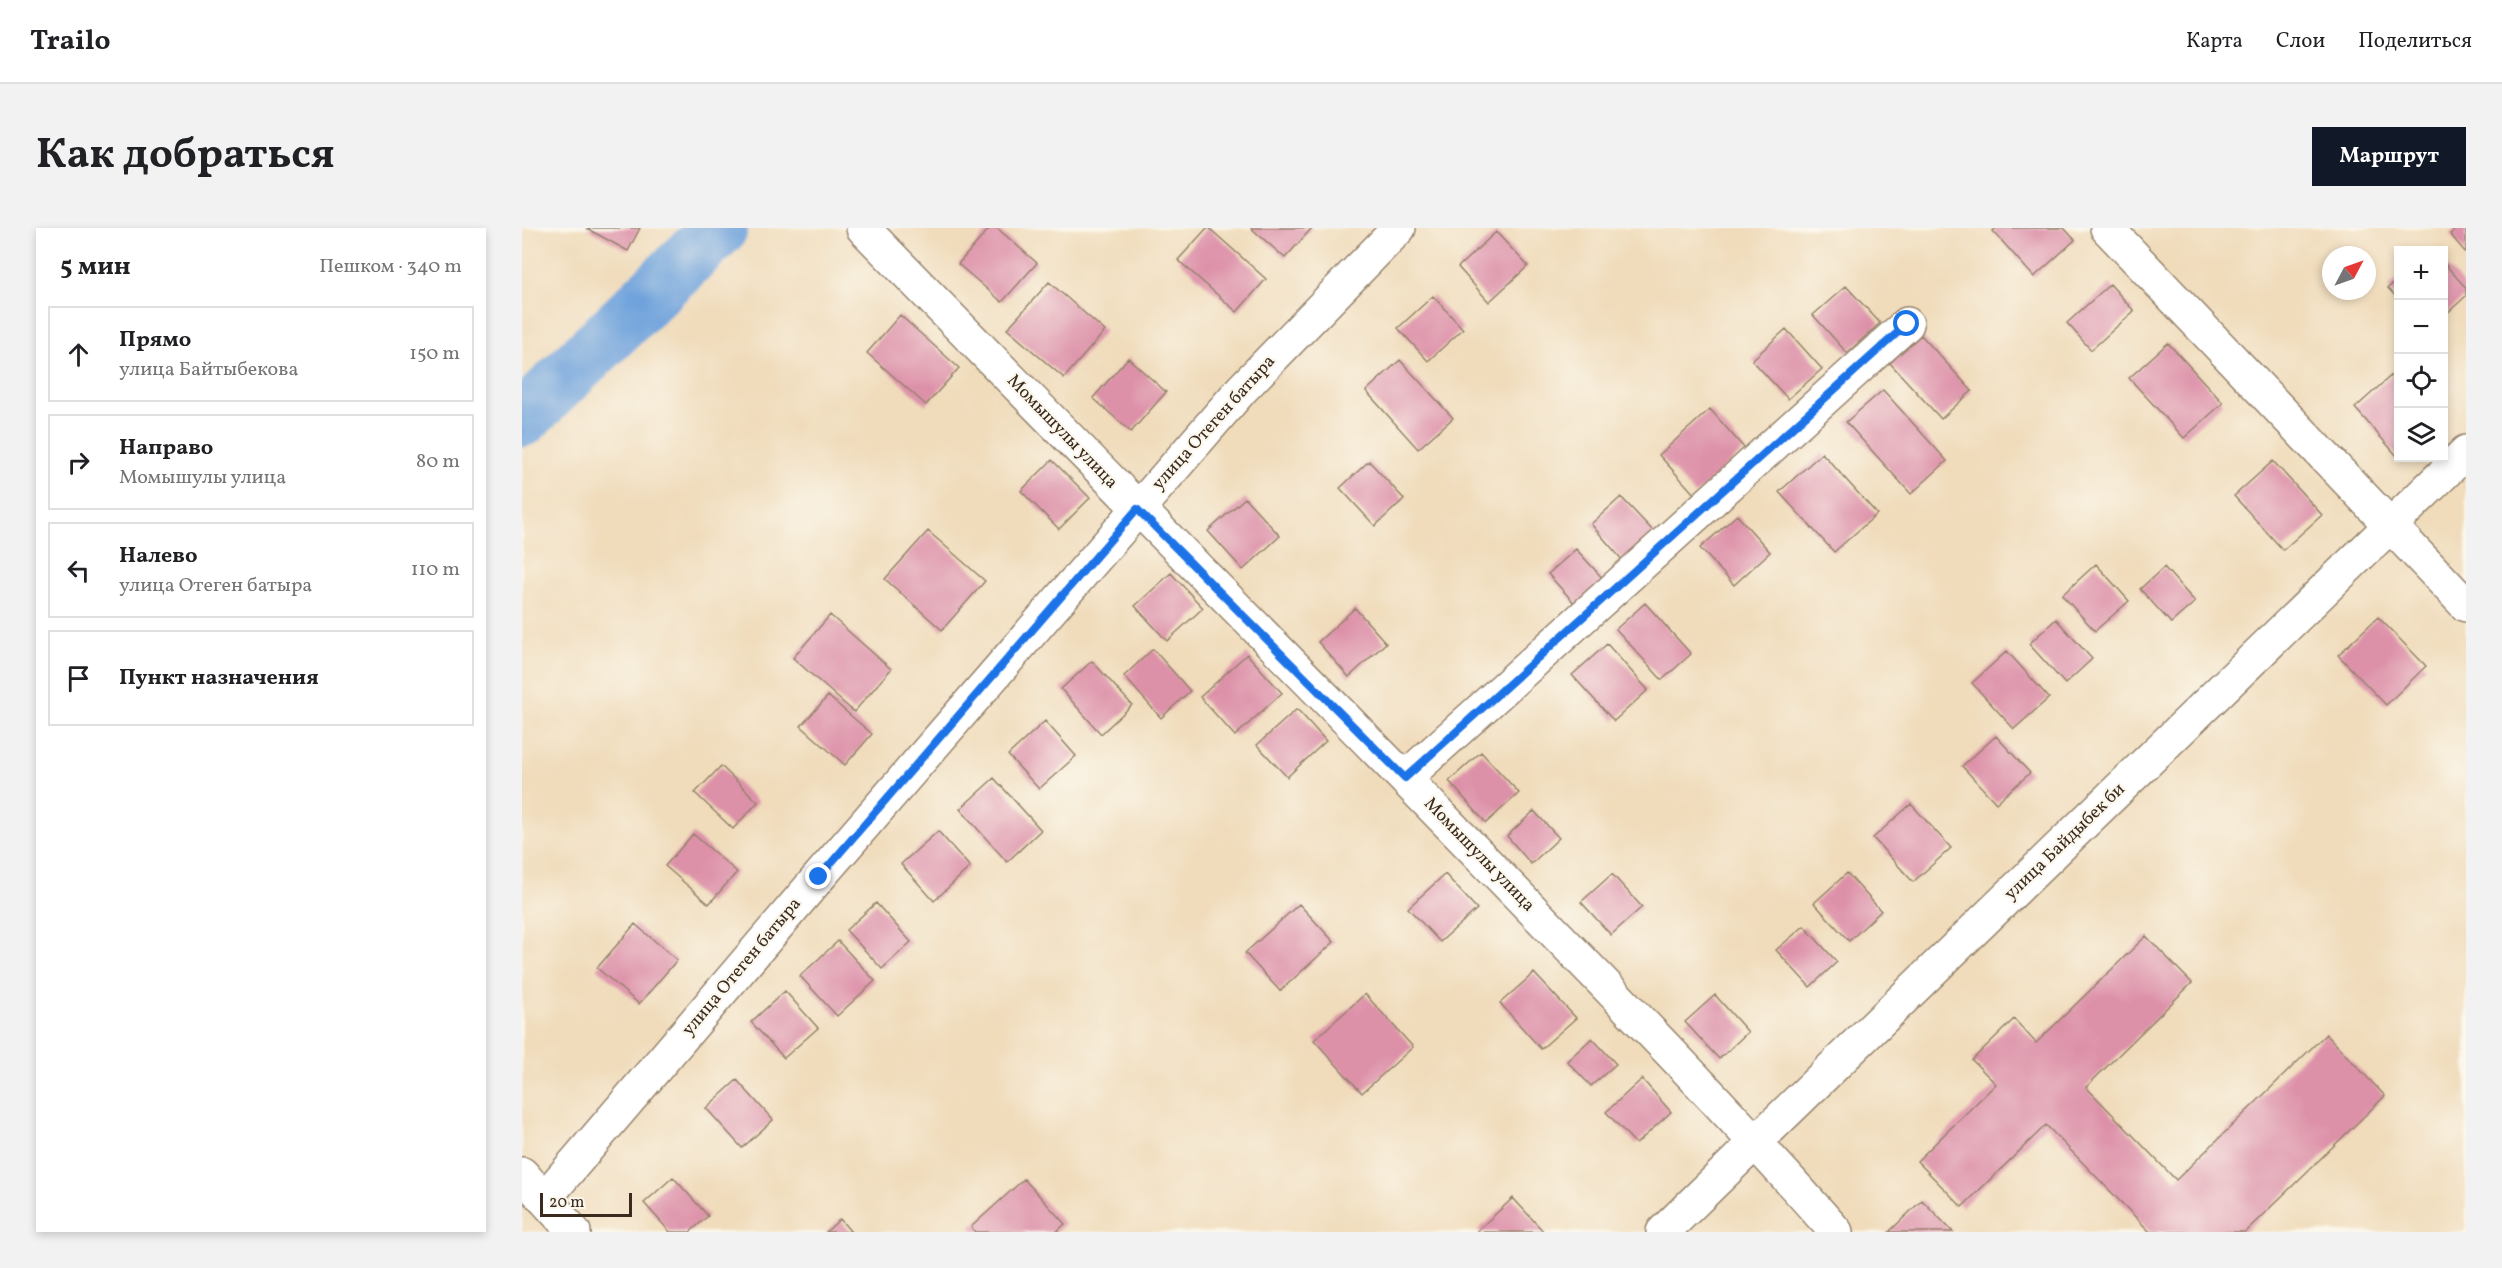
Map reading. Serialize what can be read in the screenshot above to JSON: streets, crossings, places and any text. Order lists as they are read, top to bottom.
{
  "streets": {
    "street": ["улица Отеген батыра", "Момышулы улица", "улица Байдыбек би"]
  },
  "crossings": [
    ["улица Отеген батыра", "Момышулы улица"],
    ["Момышулы улица", "улица Байдыбек би"]
  ],
  "scale_bar": "20 m",
  "north": "top right",
  "page": {
    "header": "Trailo",
    "nav": ["Карта", "Слои", "Поделиться"],
    "title": "Как добраться",
    "buttons": "Маршрут",
    "heading": ["5 мин", "Пешком · 340 m"],
    "map_buttons": ["+", "−"],
    "list": [
      ["Прямо", "улица Байтыбекова", "150 m"],
      ["Направо", "Момышулы улица", "80 m"],
      ["Налево", "улица Отеген батыра", "110 m"],
      "Пункт назначения"
    ],
    "scale": "20 m"
  }
}
